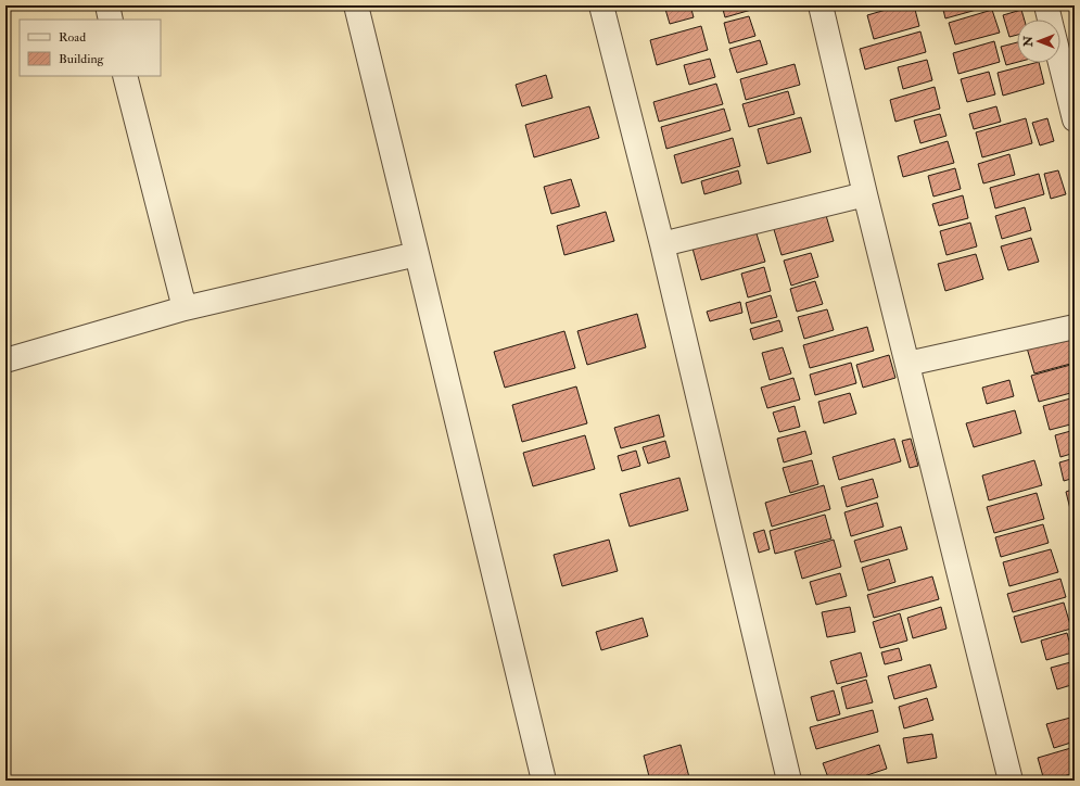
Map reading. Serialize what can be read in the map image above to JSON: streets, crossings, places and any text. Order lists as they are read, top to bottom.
{
  "legend": ["Road", "Building"],
  "north": "left"
}
